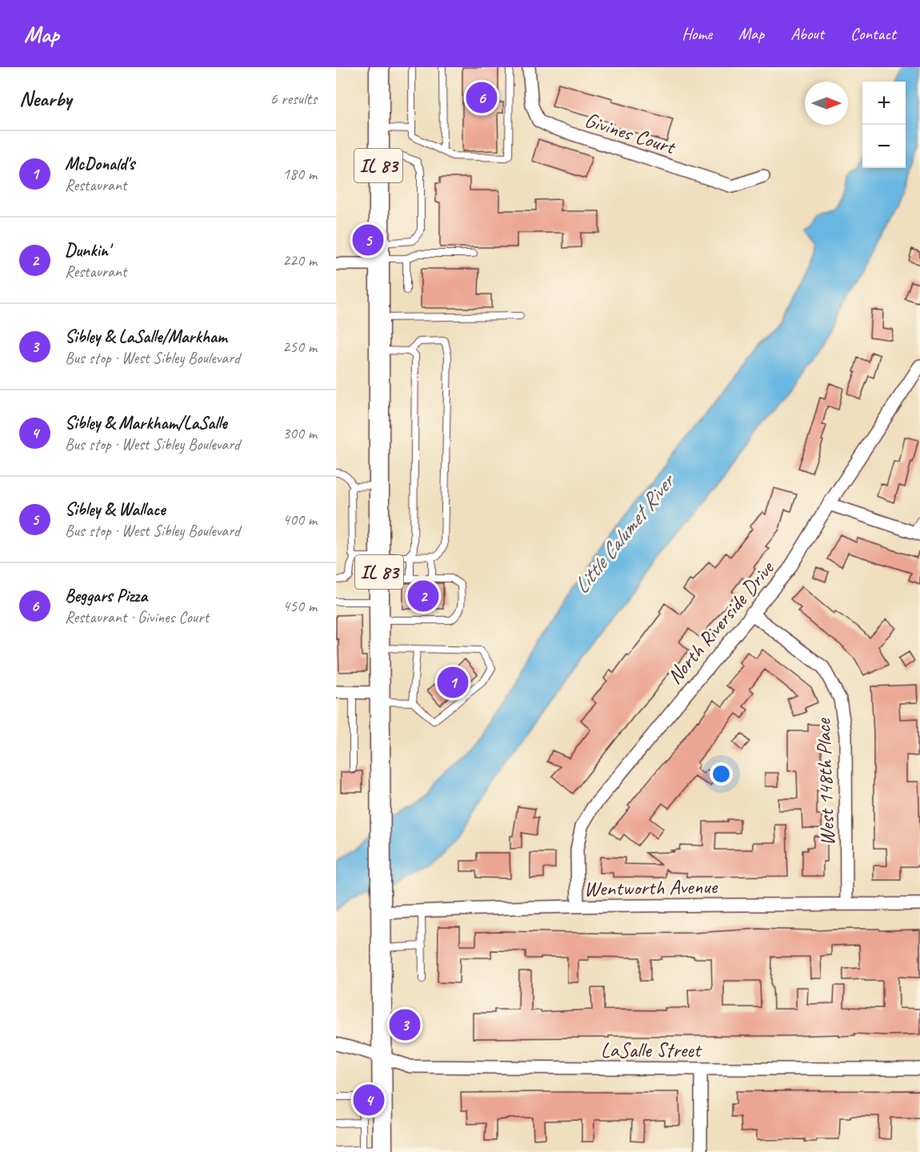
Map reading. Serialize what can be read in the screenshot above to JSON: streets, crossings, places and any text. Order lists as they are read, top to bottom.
{
  "streets": {
    "main road": ["IL 83"],
    "street": [
      "Givines Court",
      "North Riverside Drive",
      "West 148th Place",
      "Wentworth Avenue",
      "LaSalle Street"
    ]
  },
  "crossings": [
    ["IL 83", "Wentworth Avenue"],
    ["IL 83", "LaSalle Street"],
    ["North Riverside Drive", "West 148th Place"],
    ["North Riverside Drive", "Wentworth Avenue"],
    ["West 148th Place", "Wentworth Avenue"]
  ],
  "water": ["Little Calumet River"],
  "north": "right",
  "page": {
    "header": "Map",
    "nav": [
      "Home",
      "Map",
      "About",
      "Contact"
    ],
    "heading": ["Nearby", "6 results"],
    "pins": [
      "6",
      "5",
      "2",
      "1",
      "3",
      "4"
    ],
    "map_buttons": ["+", "−"],
    "list": [
      {
        "mark": "1",
        "name": "McDonald's",
        "note": "Restaurant",
        "value": "180 m"
      },
      {
        "mark": "2",
        "name": "Dunkin'",
        "note": "Restaurant",
        "value": "220 m"
      },
      {
        "mark": "3",
        "name": "Sibley & LaSalle/Markham",
        "note": "Bus stop · West Sibley Boulevard",
        "value": "250 m"
      },
      {
        "mark": "4",
        "name": "Sibley & Markham/LaSalle",
        "note": "Bus stop · West Sibley Boulevard",
        "value": "300 m"
      },
      {
        "mark": "5",
        "name": "Sibley & Wallace",
        "note": "Bus stop · West Sibley Boulevard",
        "value": "400 m"
      },
      {
        "mark": "6",
        "name": "Beggars Pizza",
        "note": "Restaurant · Givines Court",
        "value": "450 m"
      }
    ]
  }
}
